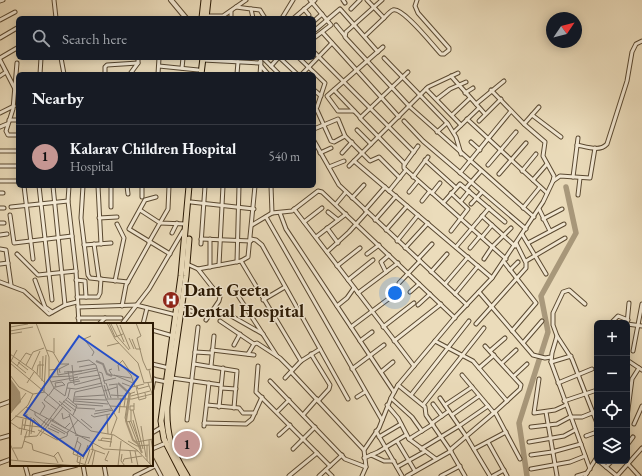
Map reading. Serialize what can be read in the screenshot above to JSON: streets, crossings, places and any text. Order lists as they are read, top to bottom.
{
  "places": {
    "hospital": ["Dant Geeta Dental Hospital"]
  },
  "north": "top right",
  "page": {
    "search": "Search here",
    "heading": "Nearby",
    "list": [
      {
        "mark": "1",
        "name": "Kalarav Children Hospital",
        "note": "Hospital",
        "value": "540 m"
      }
    ],
    "map_buttons": ["+", "−"],
    "pins": "1"
  }
}
